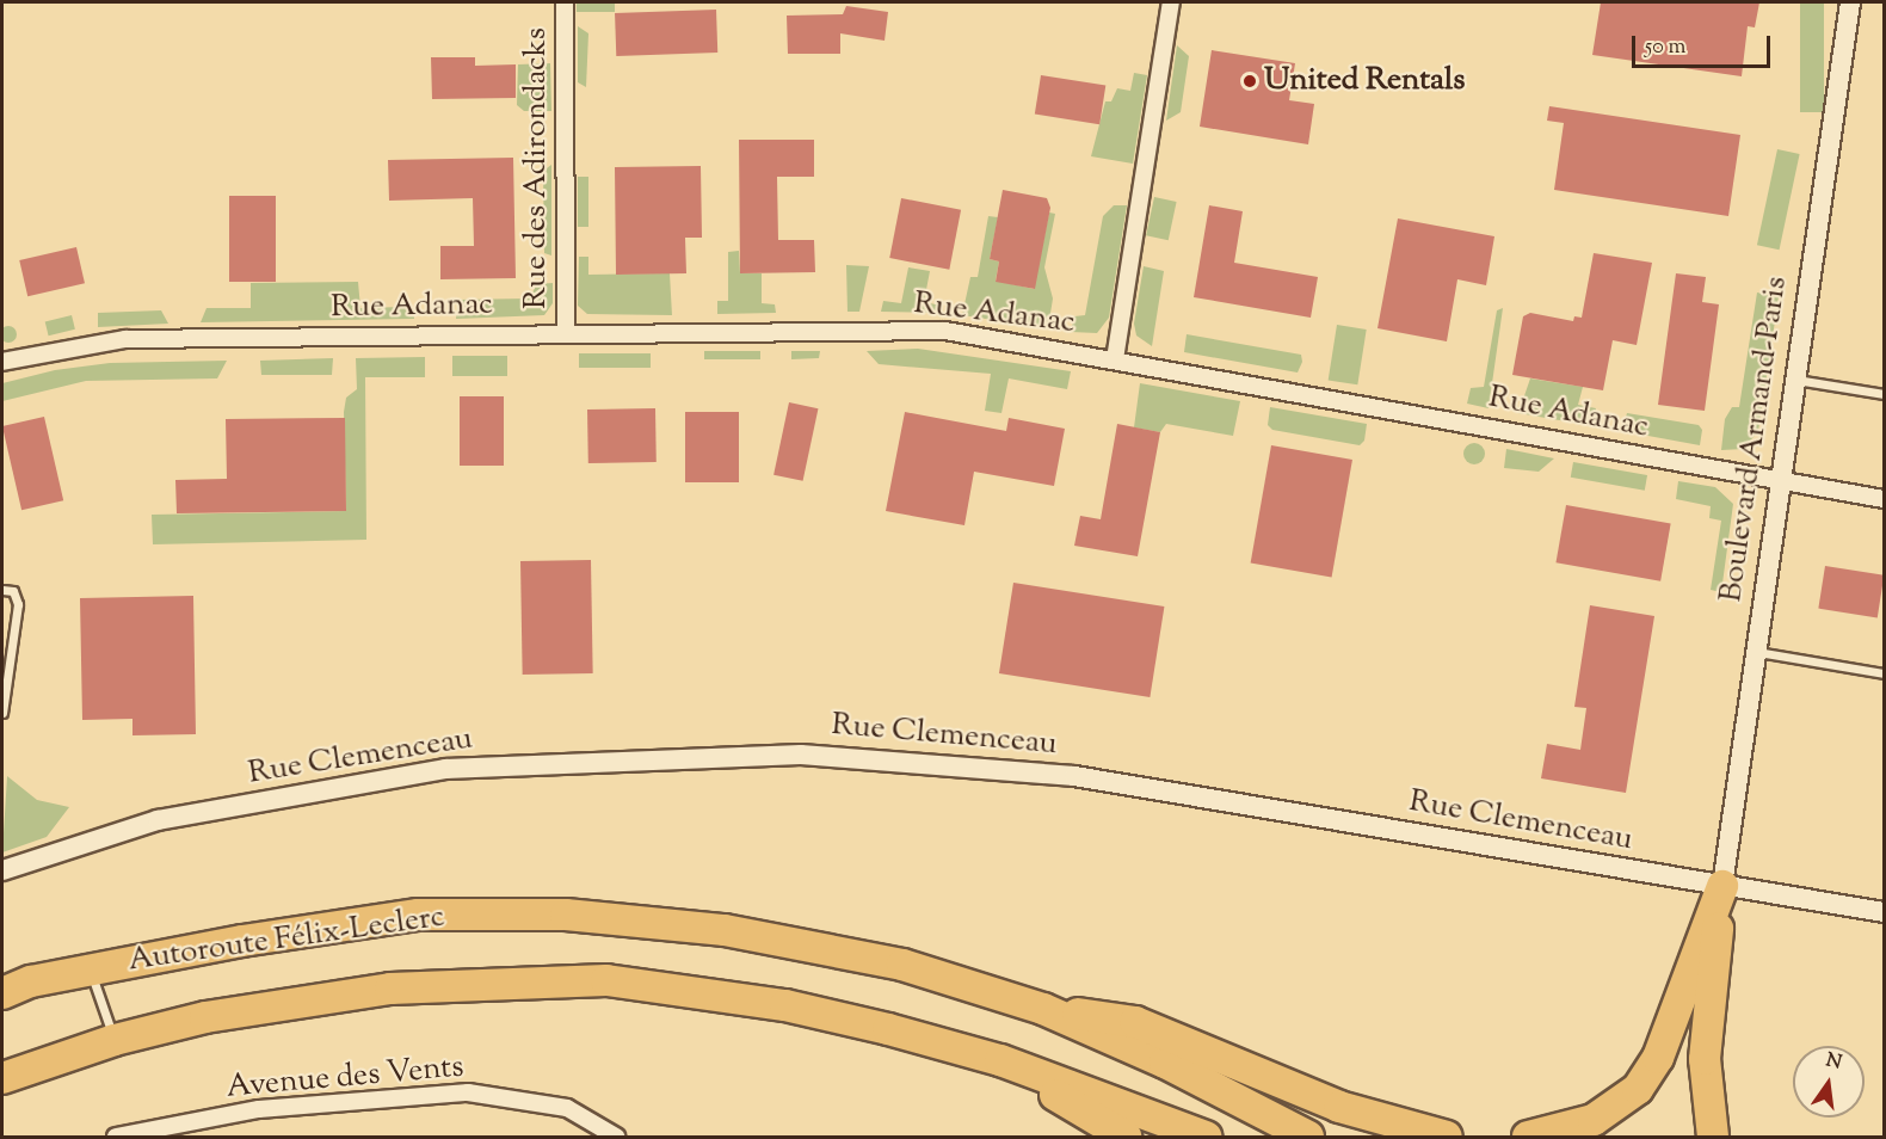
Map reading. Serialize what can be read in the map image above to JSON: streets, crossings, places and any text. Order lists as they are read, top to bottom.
{
  "streets": {
    "highway": ["Autoroute Félix-Leclerc"],
    "street": [
      "Rue des Adirondacks",
      "Rue Adanac",
      "Boulevard Armand-Paris",
      "Rue Clemenceau",
      "Avenue des Vents"
    ]
  },
  "crossings": [
    ["Rue des Adirondacks", "Rue Adanac"],
    ["Rue Adanac", "Boulevard Armand-Paris"],
    ["Boulevard Armand-Paris", "Rue Clemenceau"]
  ],
  "places": ["United Rentals"],
  "scale_bar": "50 m",
  "north": "top"
}
